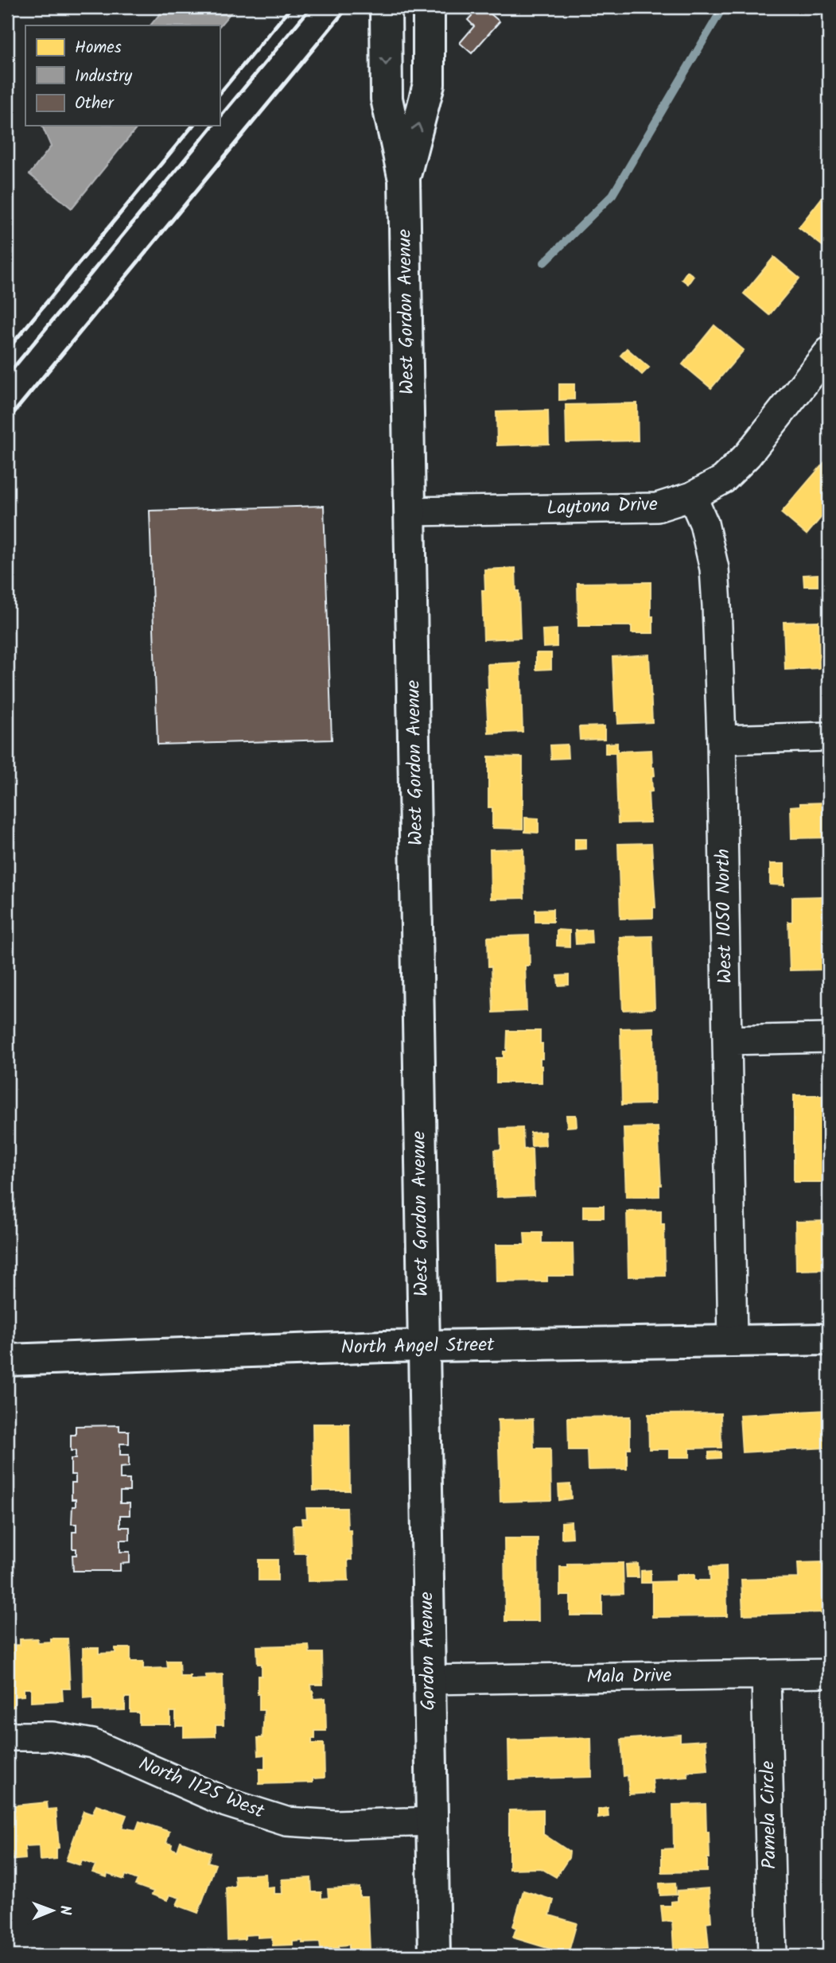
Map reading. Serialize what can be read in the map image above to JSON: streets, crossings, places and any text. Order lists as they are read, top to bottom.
{
  "streets": {
    "main road": ["West Gordon Avenue", "North Angel Street", "Gordon Avenue"],
    "street": [
      "Laytona Drive",
      "West 1050 North",
      "Mala Drive",
      "North 1125 West",
      "Pamela Circle"
    ]
  },
  "crossings": [
    ["West Gordon Avenue", "Laytona Drive"],
    ["West Gordon Avenue", "North Angel Street"],
    ["West Gordon Avenue", "Gordon Avenue"],
    ["Laytona Drive", "West 1050 North"],
    ["West 1050 North", "North Angel Street"],
    ["North Angel Street", "Gordon Avenue"],
    ["Gordon Avenue", "Mala Drive"],
    ["Gordon Avenue", "North 1125 West"],
    ["Mala Drive", "Pamela Circle"]
  ],
  "legend": ["Homes", "Industry", "Other"],
  "north": "right"
}
